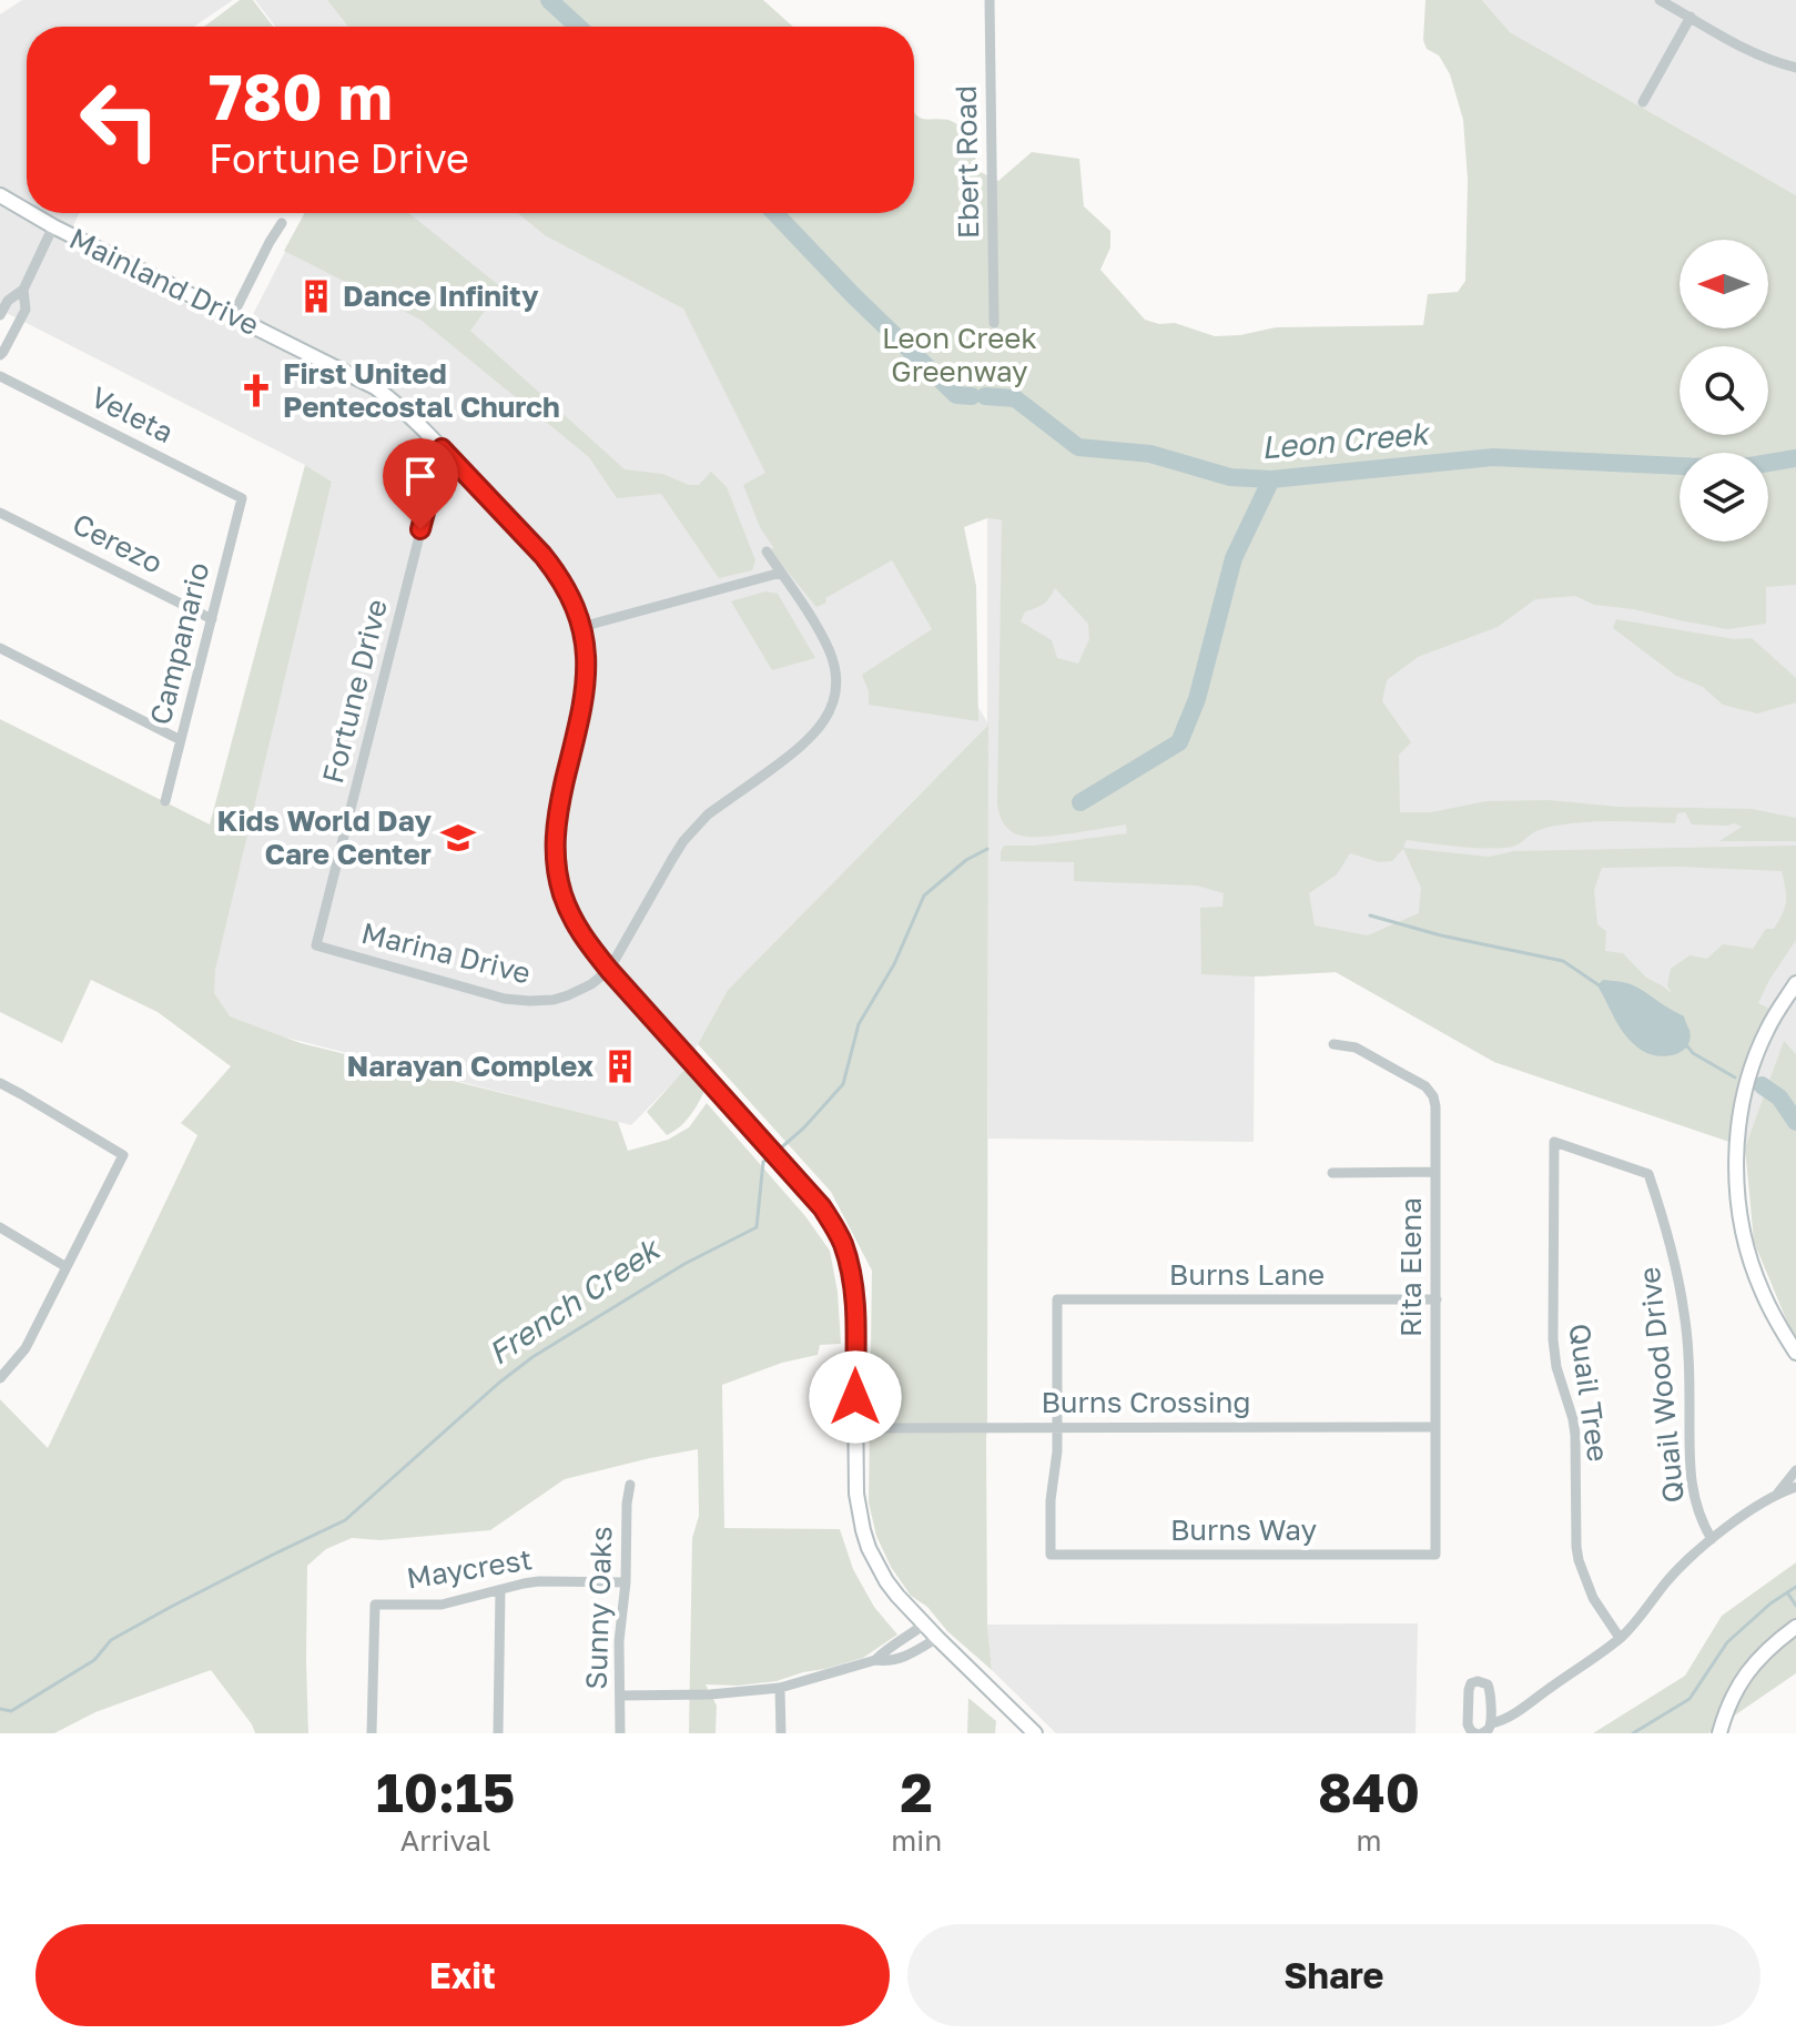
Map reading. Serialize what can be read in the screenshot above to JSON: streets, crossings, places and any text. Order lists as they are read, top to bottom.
{
  "streets": {
    "main road": ["Mainland Drive"],
    "street": [
      "Ebert Road",
      "Veleta",
      "Cerezo",
      "Campanario",
      "Fortune Drive",
      "Marina Drive",
      "Rita Elena",
      "Burns Lane",
      "Quail Wood Drive",
      "Quail Tree",
      "Burns Crossing",
      "Burns Way",
      "Maycrest",
      "Sunny Oaks"
    ]
  },
  "crossings": [
    ["Mainland Drive", "Fortune Drive"],
    ["Mainland Drive", "Marina Drive"],
    ["Mainland Drive", "Burns Crossing"],
    ["Veleta", "Campanario"],
    ["Cerezo", "Campanario"],
    ["Fortune Drive", "Marina Drive"],
    ["Rita Elena", "Burns Lane"],
    ["Rita Elena", "Burns Crossing"],
    ["Rita Elena", "Burns Way"],
    ["Burns Lane", "Burns Crossing"],
    ["Burns Lane", "Burns Way"],
    ["Quail Wood Drive", "Quail Tree"],
    ["Burns Crossing", "Burns Way"],
    ["Maycrest", "Sunny Oaks"]
  ],
  "water": ["Leon Creek", "French Creek"],
  "parks": ["Leon Creek Greenway"],
  "places": {
    "building": ["Dance Infinity", "Narayan Complex"],
    "church": ["First United Pentecostal Church"],
    "school or university": ["Kids World Day Care Center"]
  },
  "north": "left",
  "page": {
    "turn": ["780 m", "Fortune Drive"],
    "eta": [
      "10:15",
      "Arrival",
      "2",
      "min",
      "840",
      "m"
    ],
    "buttons": ["Exit", "Share"]
  }
}
